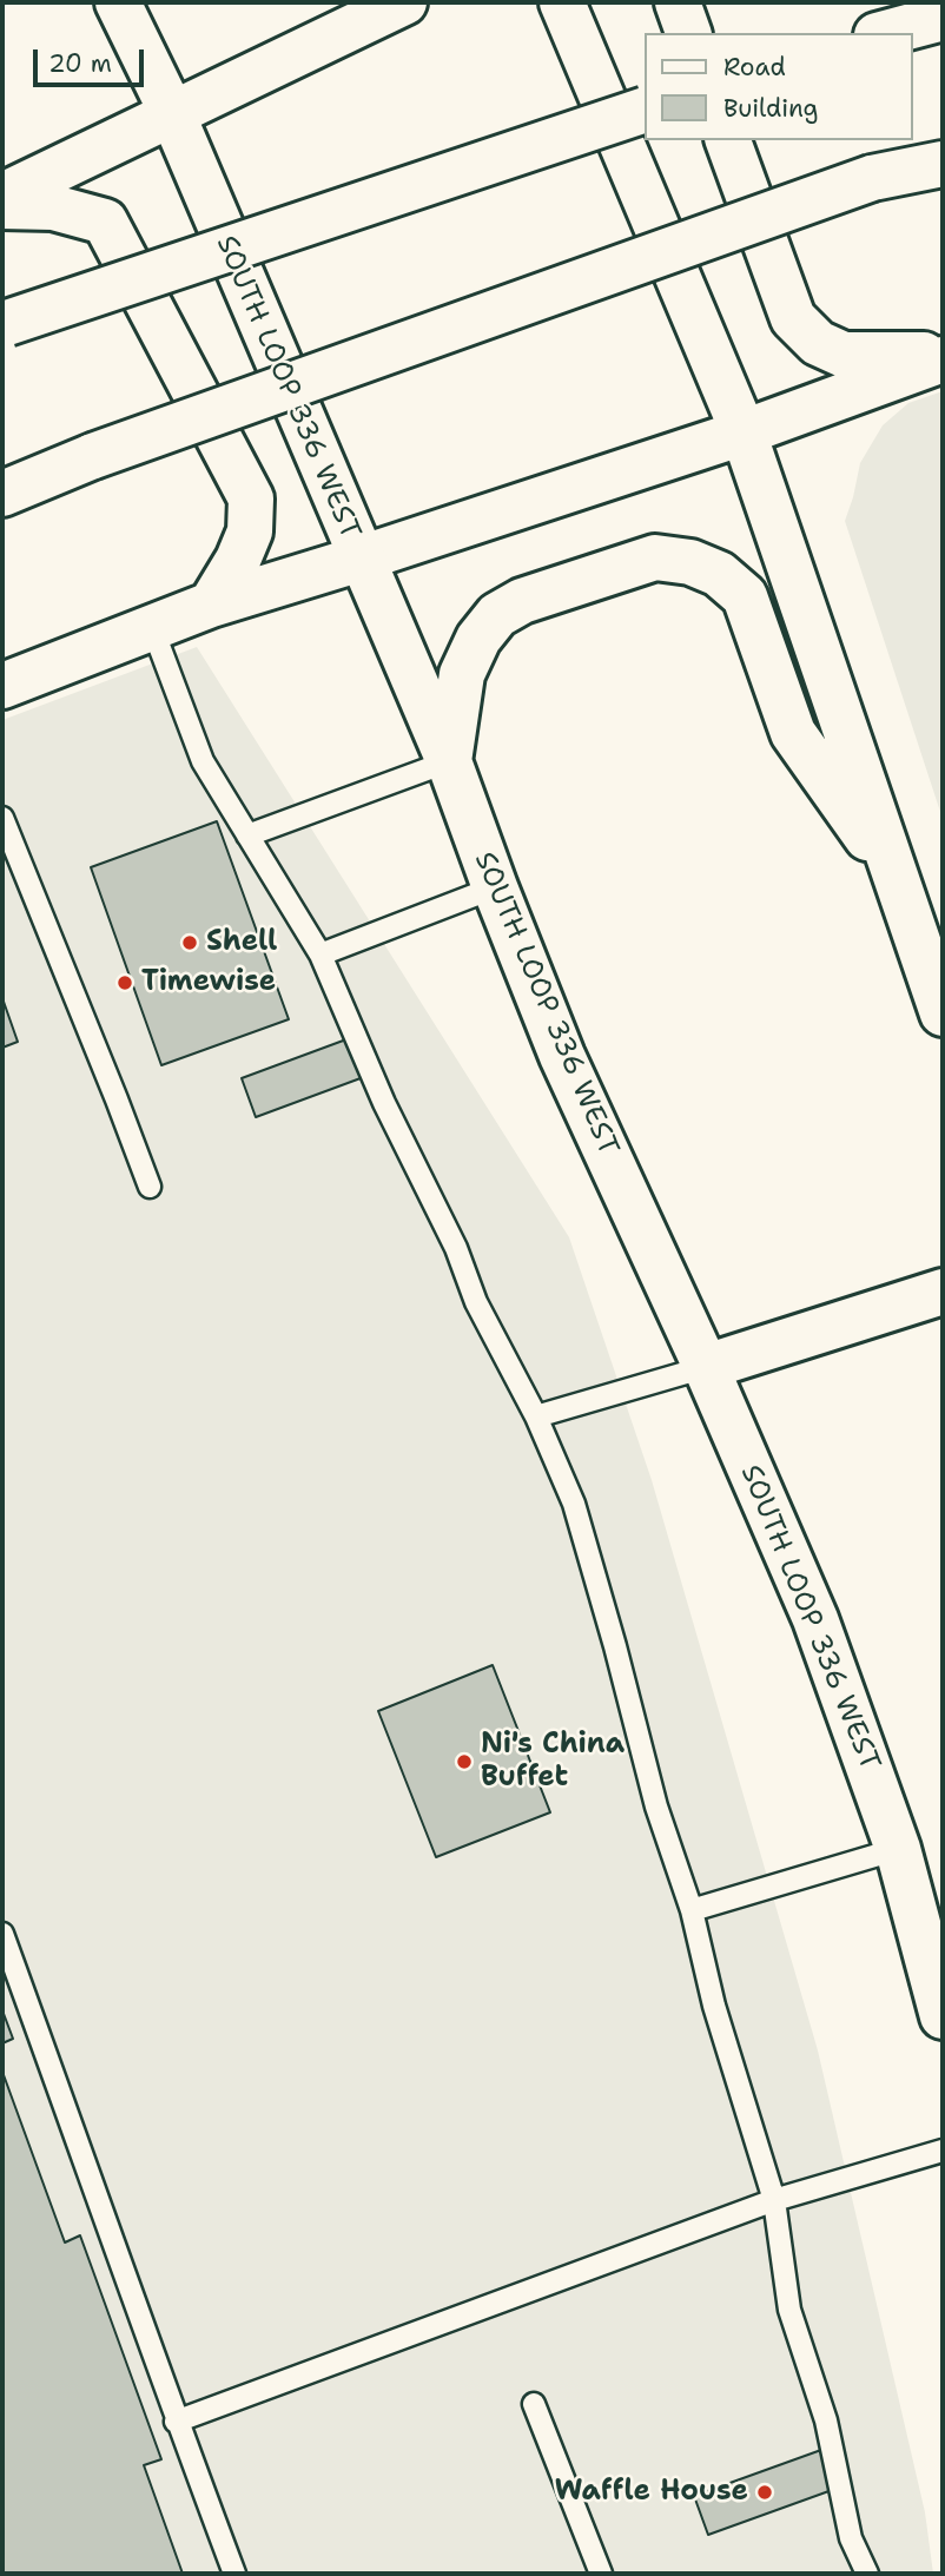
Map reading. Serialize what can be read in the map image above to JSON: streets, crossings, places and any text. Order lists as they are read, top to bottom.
{
  "streets": {
    "main road": ["SOUTH LOOP 336 WEST"]
  },
  "places": [
    "Shell",
    "Timewise",
    "Ni's China Buffet",
    "Waffle House"
  ],
  "legend": ["Road", "Building"],
  "scale_bar": "20 m"
}
